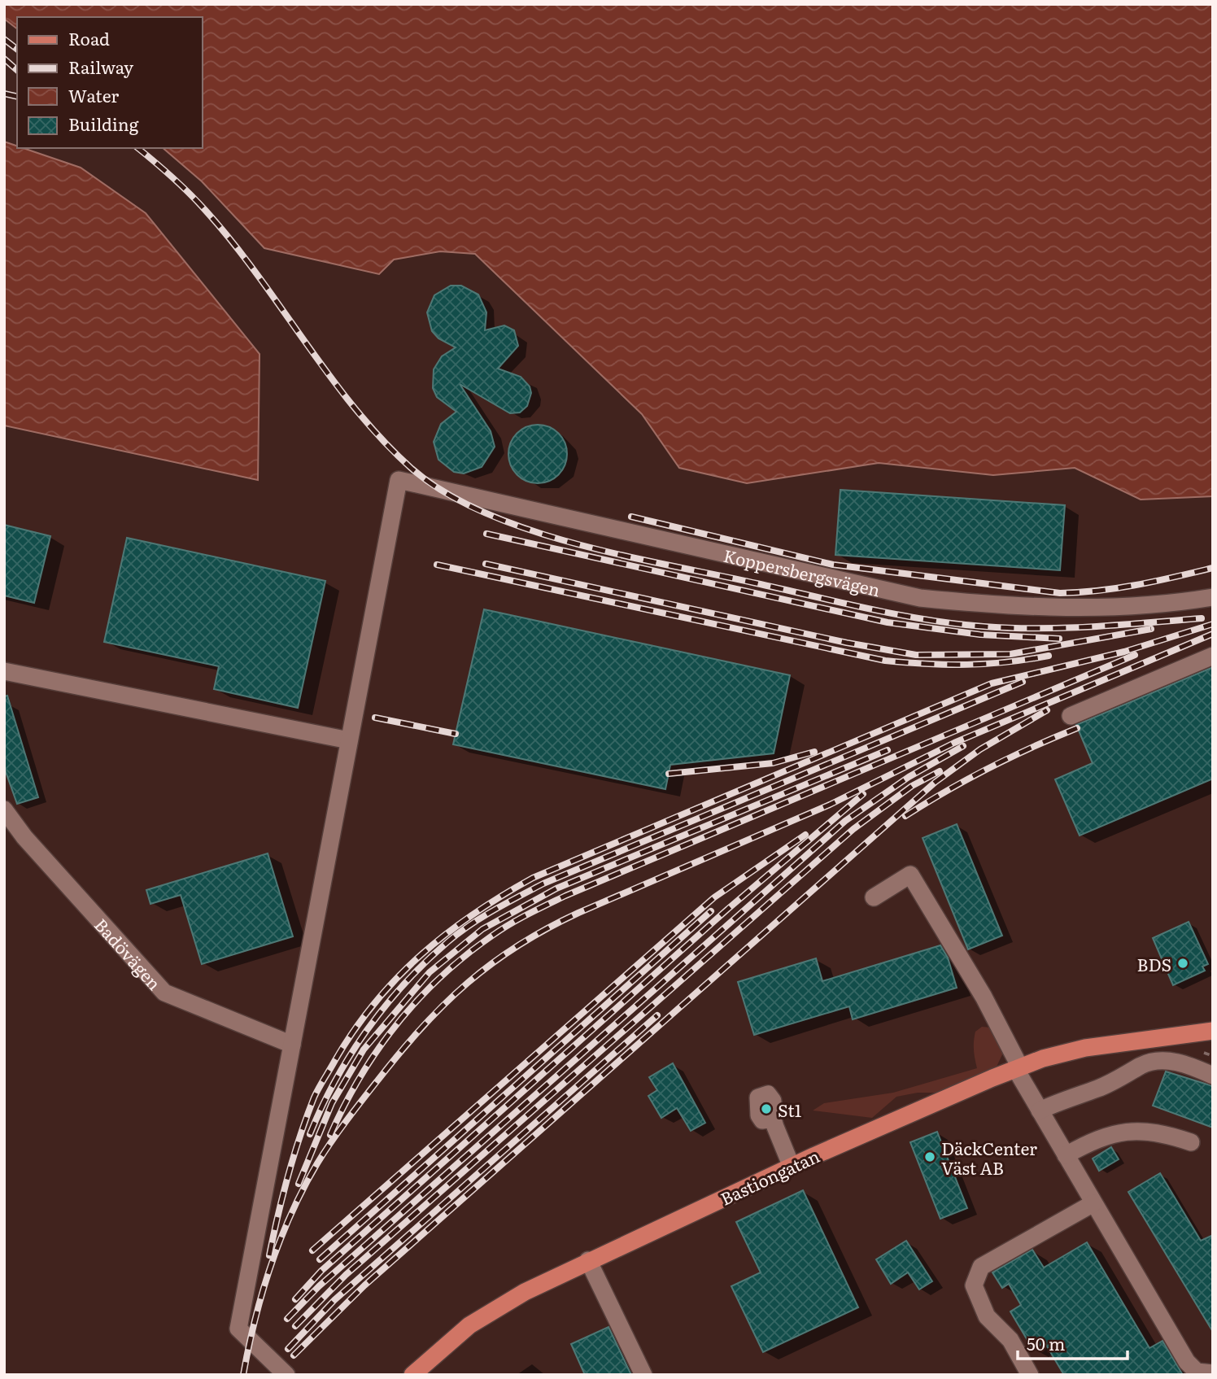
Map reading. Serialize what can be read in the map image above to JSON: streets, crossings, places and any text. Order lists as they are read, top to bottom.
{
  "streets": {
    "main road": ["Bastiongatan"],
    "street": ["Koppersbergsvägen", "Badövägen"]
  },
  "places": ["BDS", "St1", "DäckCenter Väst AB"],
  "legend": [
    "Road",
    "Railway",
    "Water",
    "Building"
  ],
  "scale_bar": "50 m"
}
